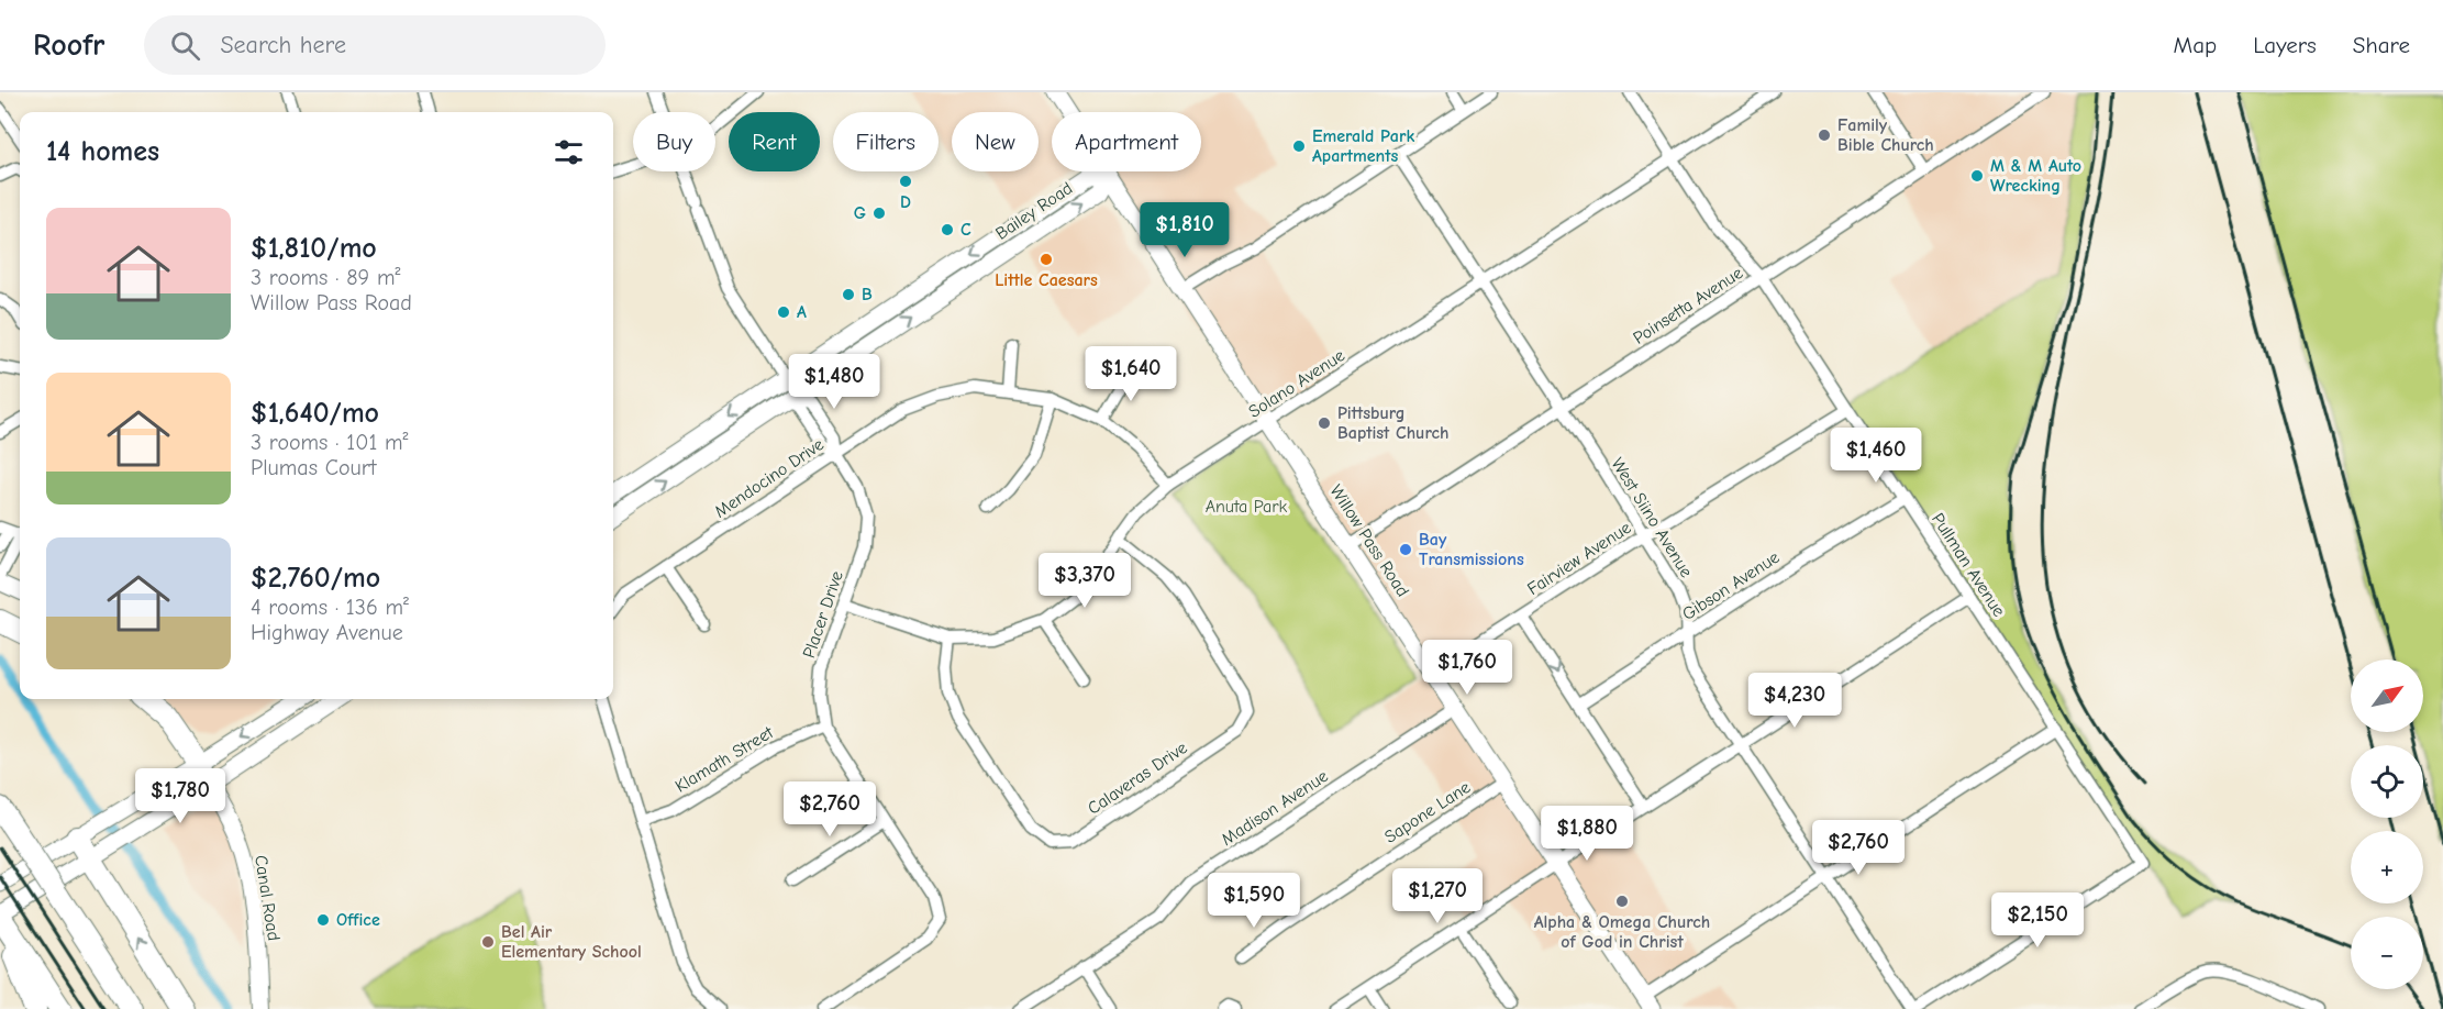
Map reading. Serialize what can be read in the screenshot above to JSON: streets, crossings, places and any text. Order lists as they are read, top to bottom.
{
  "streets": {
    "main road": ["Bailey Road", "Willow Pass Road"],
    "street": [
      "Poinsetta Avenue",
      "Solano Avenue",
      "Mendocino Drive",
      "West Siino Avenue",
      "Fairview Avenue",
      "Pullman Avenue",
      "Gibson Avenue",
      "Placer Drive",
      "Klamath Street",
      "Calaveras Drive",
      "Madison Avenue",
      "Sapone Lane",
      "Canal Road"
    ]
  },
  "crossings": [
    ["Bailey Road", "Willow Pass Road"],
    ["Bailey Road", "Placer Drive"],
    ["Poinsetta Avenue", "West Siino Avenue"],
    ["Poinsetta Avenue", "Willow Pass Road"],
    ["Poinsetta Avenue", "Pullman Avenue"],
    ["Solano Avenue", "Mendocino Drive"],
    ["Solano Avenue", "West Siino Avenue"],
    ["Solano Avenue", "Willow Pass Road"],
    ["Solano Avenue", "Pullman Avenue"],
    ["Solano Avenue", "Placer Drive"],
    ["Solano Avenue", "Calaveras Drive"],
    ["Mendocino Drive", "Placer Drive"],
    ["West Siino Avenue", "Fairview Avenue"],
    ["West Siino Avenue", "Pullman Avenue"],
    ["West Siino Avenue", "Gibson Avenue"],
    ["Willow Pass Road", "Fairview Avenue"],
    ["Willow Pass Road", "Madison Avenue"],
    ["Willow Pass Road", "Sapone Lane"],
    ["Fairview Avenue", "Pullman Avenue"],
    ["Pullman Avenue", "Gibson Avenue"],
    ["Placer Drive", "Klamath Street"]
  ],
  "parks": ["Anuta Park"],
  "places": [
    "Family Bible Church",
    "Emerald Park Apartments",
    "M & M Auto Wrecking",
    "D",
    "G",
    "C",
    "Little Caesars",
    "B",
    "A",
    "Pittsburg Baptist Church",
    "Bay Transmissions",
    "Alpha & Omega Church of God in Christ",
    "Office",
    "Bel Air Elementary School"
  ],
  "north": "top right",
  "page": {
    "header": "Roofr",
    "search": "Search here",
    "nav": ["Map", "Layers", "Share"],
    "chip": [
      "Buy",
      "Rent",
      "Filters",
      "New",
      "Apartment"
    ],
    "heading": "14 homes",
    "list": [
      {
        "name": "$1,810/mo",
        "note": "3 rooms · 89 m² · Willow Pass Road"
      },
      {
        "name": "$1,640/mo",
        "note": "3 rooms · 101 m² · Plumas Court"
      },
      {
        "name": "$2,760/mo",
        "note": "4 rooms · 136 m² · Highway Avenue"
      }
    ],
    "price": [
      "$1,810",
      "$1,640",
      "$1,480",
      "$1,460",
      "$3,370",
      "$1,760",
      "$4,230",
      "$1,780",
      "$2,760",
      "$1,880",
      "$2,760",
      "$1,270",
      "$1,590",
      "$2,150"
    ],
    "map_buttons": ["+", "−"]
  }
}
